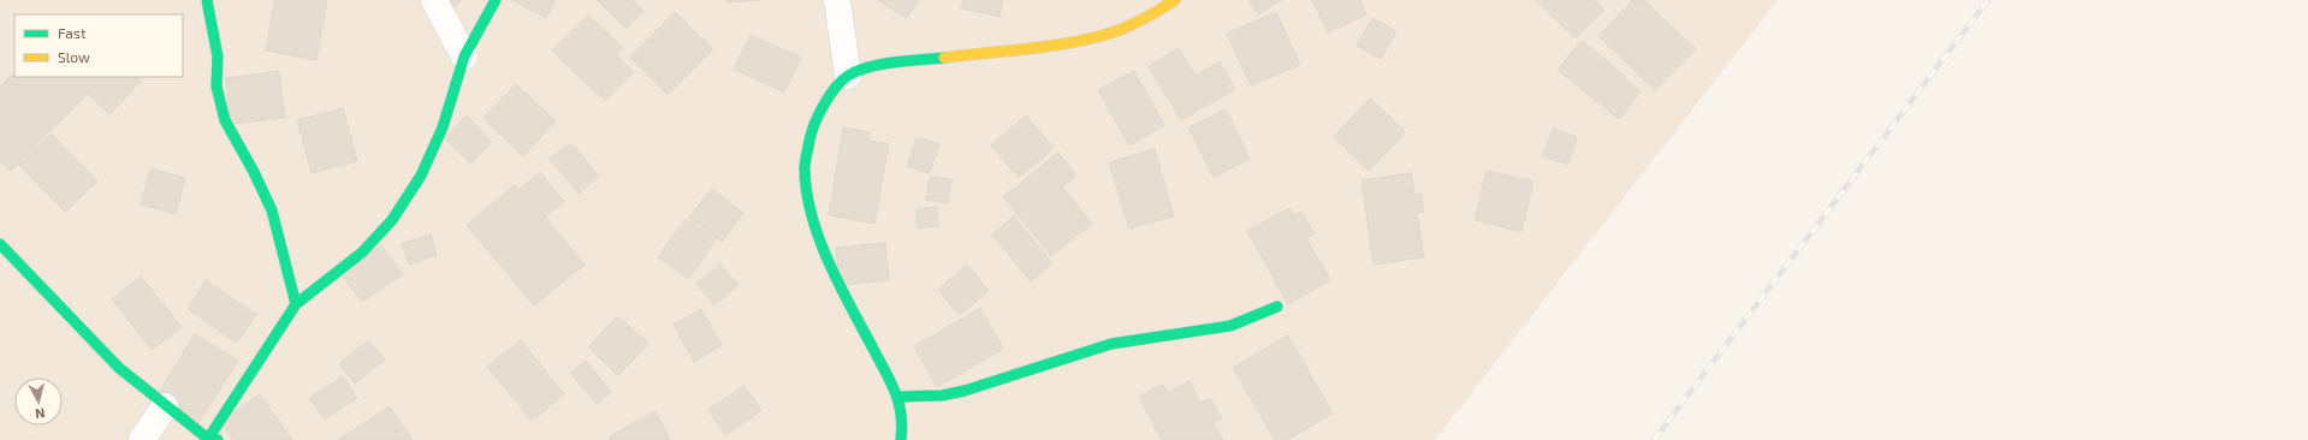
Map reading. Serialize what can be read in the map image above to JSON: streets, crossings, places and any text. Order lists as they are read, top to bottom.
{
  "legend": ["Fast", "Slow"],
  "north": "bottom"
}
